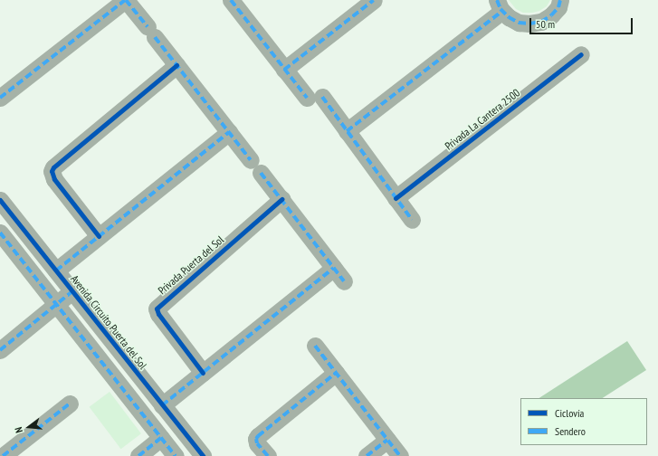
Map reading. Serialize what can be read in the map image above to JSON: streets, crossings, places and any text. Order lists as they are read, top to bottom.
{
  "streets": {
    "street": ["Privada La Cantera 2500", "Privada Puerta del Sol", "Avenida Circuito Puerta del Sol"]
  },
  "legend": ["Ciclovía", "Sendero"],
  "scale_bar": "50 m",
  "north": "left"
}
